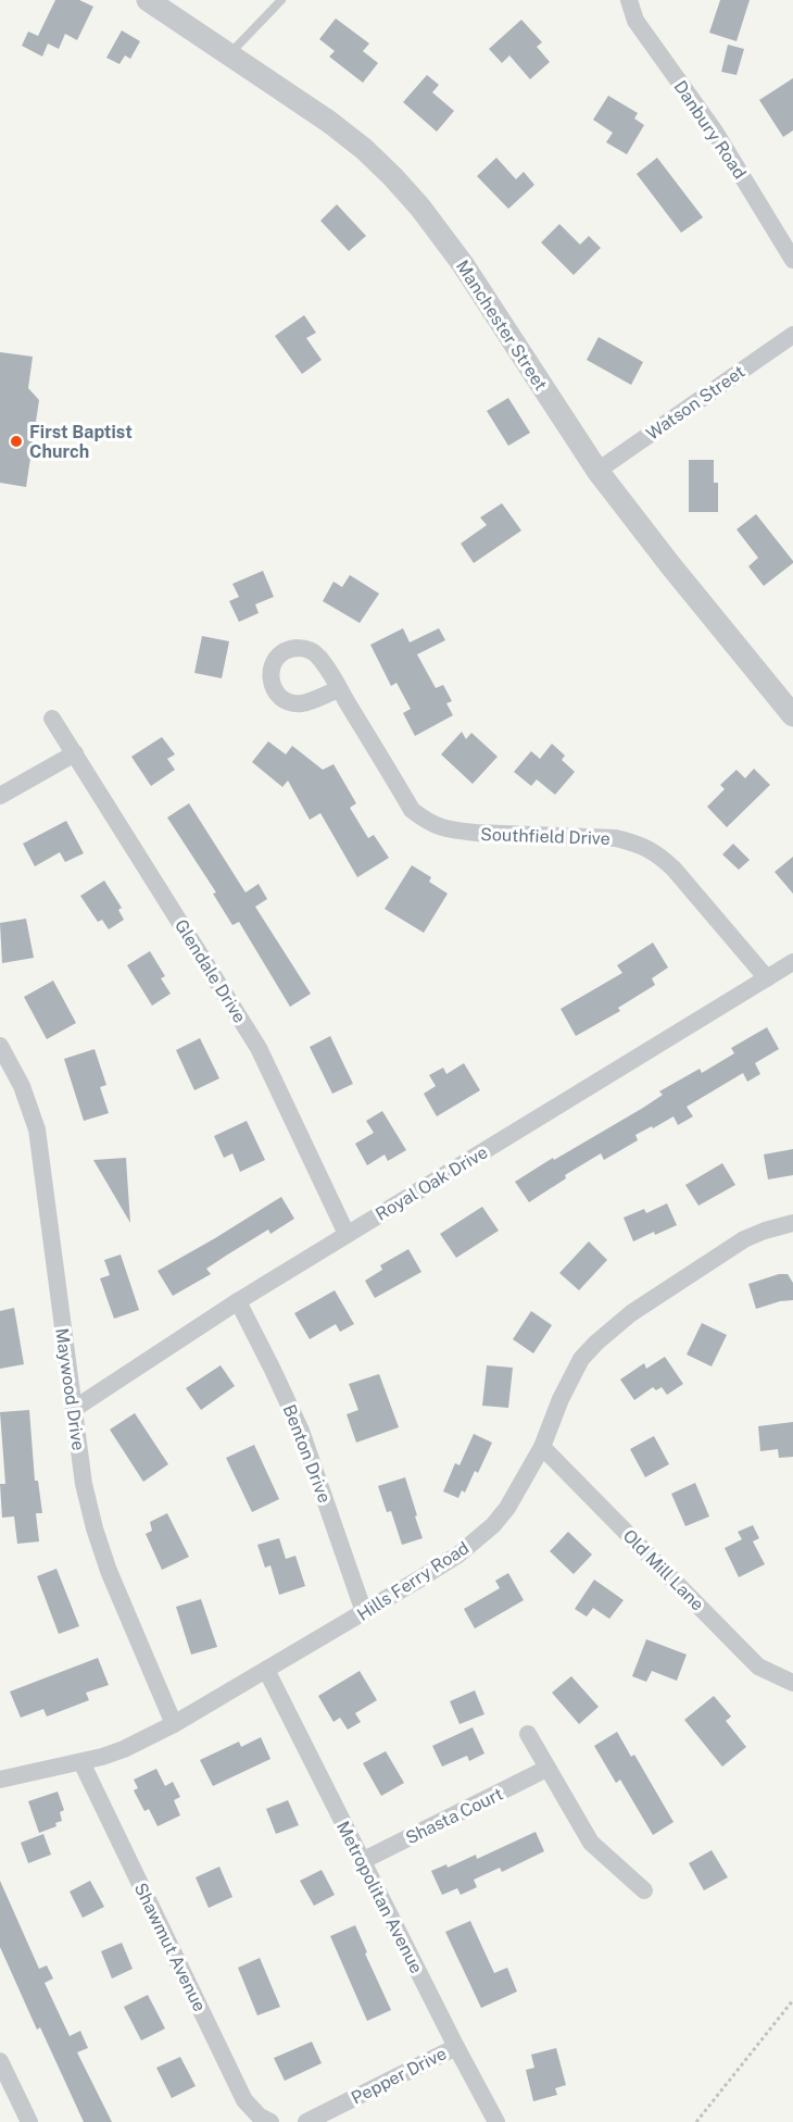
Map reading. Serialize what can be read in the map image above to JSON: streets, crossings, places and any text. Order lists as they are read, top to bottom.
{
  "streets": {
    "street": [
      "Danbury Road",
      "Manchester Street",
      "Watson Street",
      "Southfield Drive",
      "Glendale Drive",
      "Royal Oak Drive",
      "Maywood Drive",
      "Benton Drive",
      "Old Mill Lane",
      "Hills Ferry Road",
      "Shasta Court",
      "Metropolitan Avenue",
      "Shawmut Avenue",
      "Pepper Drive"
    ]
  },
  "crossings": [
    ["Manchester Street", "Watson Street"],
    ["Southfield Drive", "Royal Oak Drive"],
    ["Glendale Drive", "Royal Oak Drive"],
    ["Royal Oak Drive", "Maywood Drive"],
    ["Royal Oak Drive", "Benton Drive"],
    ["Maywood Drive", "Hills Ferry Road"],
    ["Benton Drive", "Hills Ferry Road"],
    ["Old Mill Lane", "Hills Ferry Road"],
    ["Hills Ferry Road", "Metropolitan Avenue"],
    ["Hills Ferry Road", "Shawmut Avenue"],
    ["Shasta Court", "Metropolitan Avenue"],
    ["Metropolitan Avenue", "Pepper Drive"]
  ],
  "places": ["First Baptist Church"]
}
